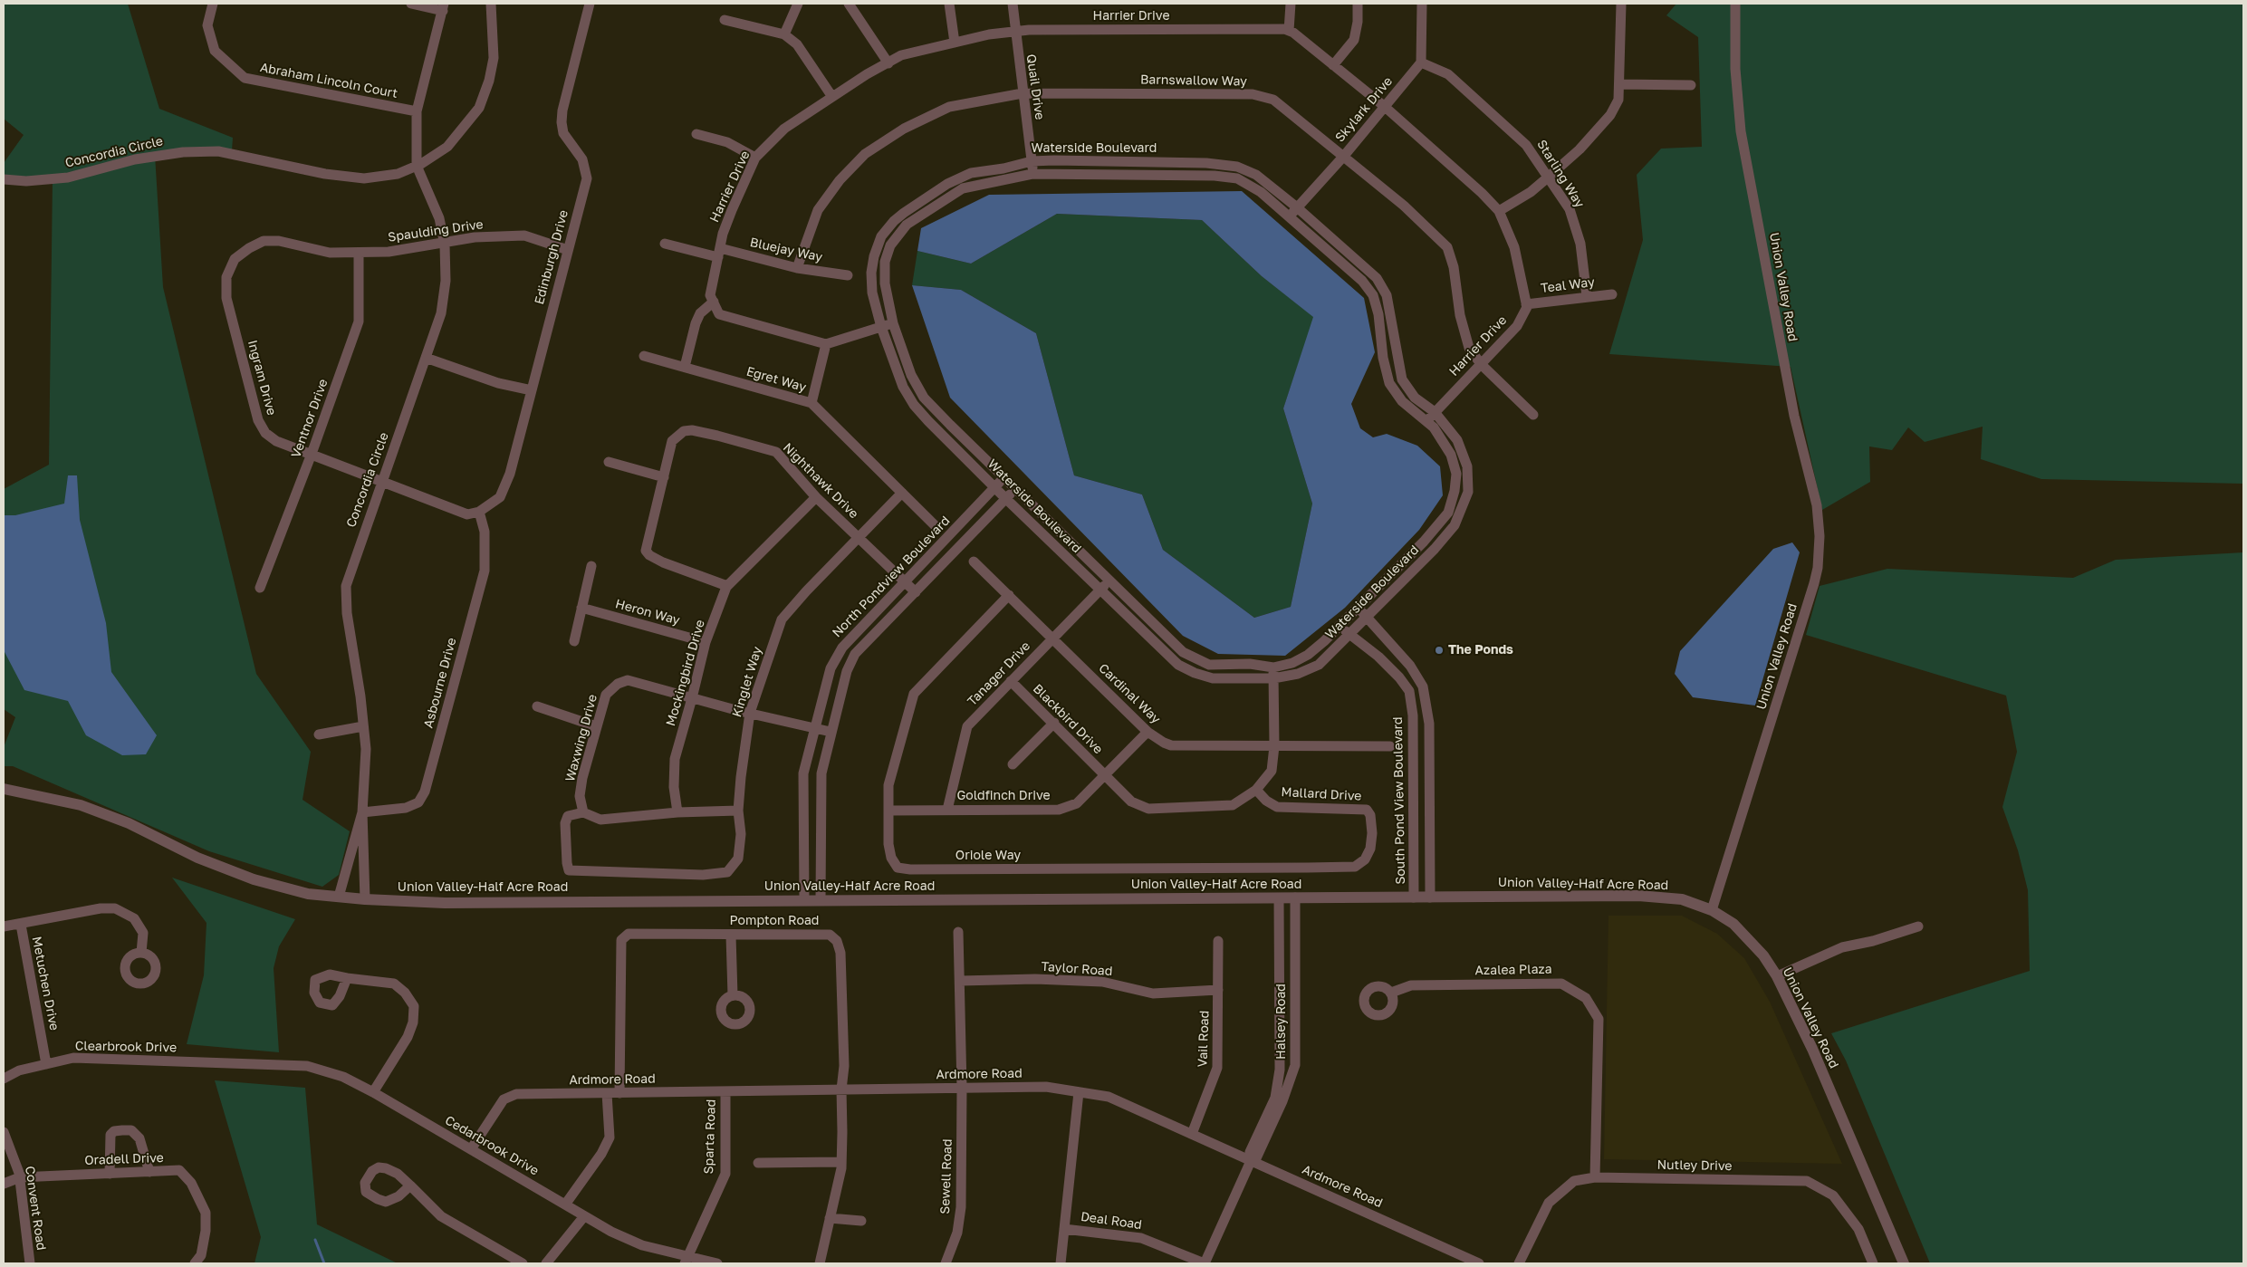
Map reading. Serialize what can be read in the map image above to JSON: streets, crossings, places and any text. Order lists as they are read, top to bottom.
{
  "streets": {
    "street": [
      "Harrier Drive",
      "Abraham Lincoln Court",
      "Barnswallow Way",
      "Quail Drive",
      "Skylark Drive",
      "Waterside Boulevard",
      "Concordia Circle",
      "Starling Way",
      "Spaulding Drive",
      "Bluejay Way",
      "Edinburgh Drive",
      "Teal Way",
      "Union Valley Road",
      "Ingram Drive",
      "Egret Way",
      "Ventnor Drive",
      "Nighthawk Drive",
      "North Pondview Boulevard",
      "Heron Way",
      "Mockingbird Drive",
      "Tanager Drive",
      "Kinglet Way",
      "Asbourne Drive",
      "Cardinal Way",
      "Blackbird Drive",
      "Waxwing Drive",
      "Mallard Drive",
      "Goldfinch Drive",
      "South Pond View Boulevard",
      "Oriole Way",
      "Union Valley-Half Acre Road",
      "Pompton Road",
      "Taylor Road",
      "Azalea Plaza",
      "Metuchen Drive",
      "Halsey Road",
      "Vail Road",
      "Clearbrook Drive",
      "Ardmore Road",
      "Sparta Road",
      "Cedarbrook Drive",
      "Oradell Drive",
      "Nutley Drive",
      "Sewell Road",
      "Convent Road",
      "Deal Road"
    ]
  },
  "crossings": [
    ["Harrier Drive", "Barnswallow Way"],
    ["Harrier Drive", "Quail Drive"],
    ["Harrier Drive", "Waterside Boulevard"],
    ["Harrier Drive", "Bluejay Way"],
    ["Harrier Drive", "Teal Way"],
    ["Barnswallow Way", "Quail Drive"],
    ["Barnswallow Way", "Skylark Drive"],
    ["Barnswallow Way", "Bluejay Way"],
    ["Quail Drive", "Waterside Boulevard"],
    ["Skylark Drive", "Waterside Boulevard"],
    ["Skylark Drive", "Starling Way"],
    ["Waterside Boulevard", "North Pondview Boulevard"],
    ["Waterside Boulevard", "Tanager Drive"],
    ["Waterside Boulevard", "South Pond View Boulevard"],
    ["Concordia Circle", "Spaulding Drive"],
    ["Concordia Circle", "Ingram Drive"],
    ["Concordia Circle", "Asbourne Drive"],
    ["Concordia Circle", "Union Valley-Half Acre Road"],
    ["Starling Way", "Teal Way"],
    ["Spaulding Drive", "Edinburgh Drive"],
    ["Spaulding Drive", "Ingram Drive"],
    ["Spaulding Drive", "Ventnor Drive"],
    ["Edinburgh Drive", "Ingram Drive"],
    ["Edinburgh Drive", "Asbourne Drive"],
    ["Union Valley Road", "Union Valley-Half Acre Road"],
    ["Ingram Drive", "Ventnor Drive"],
    ["Ingram Drive", "Asbourne Drive"],
    ["Egret Way", "Kinglet Way"],
    ["Nighthawk Drive", "North Pondview Boulevard"],
    ["Nighthawk Drive", "Mockingbird Drive"],
    ["Nighthawk Drive", "Kinglet Way"],
    ["North Pondview Boulevard", "Waxwing Drive"],
    ["North Pondview Boulevard", "Union Valley-Half Acre Road"],
    ["Heron Way", "Mockingbird Drive"],
    ["Mockingbird Drive", "Waxwing Drive"],
    ["Tanager Drive", "Cardinal Way"],
    ["Tanager Drive", "Blackbird Drive"],
    ["Tanager Drive", "Goldfinch Drive"],
    ["Kinglet Way", "Waxwing Drive"],
    ["Cardinal Way", "Goldfinch Drive"],
    ["Cardinal Way", "Oriole Way"],
    ["Blackbird Drive", "Goldfinch Drive"],
    ["Mallard Drive", "Oriole Way"],
    ["Goldfinch Drive", "Oriole Way"],
    ["South Pond View Boulevard", "Union Valley-Half Acre Road"],
    ["Union Valley-Half Acre Road", "Halsey Road"],
    ["Pompton Road", "Ardmore Road"],
    ["Taylor Road", "Vail Road"],
    ["Taylor Road", "Sewell Road"],
    ["Azalea Plaza", "Nutley Drive"],
    ["Metuchen Drive", "Clearbrook Drive"],
    ["Halsey Road", "Ardmore Road"],
    ["Halsey Road", "Deal Road"],
    ["Vail Road", "Ardmore Road"],
    ["Clearbrook Drive", "Cedarbrook Drive"],
    ["Ardmore Road", "Sparta Road"],
    ["Ardmore Road", "Cedarbrook Drive"],
    ["Ardmore Road", "Sewell Road"],
    ["Sparta Road", "Cedarbrook Drive"],
    ["Oradell Drive", "Convent Road"]
  ],
  "places": ["The Ponds"]
}
